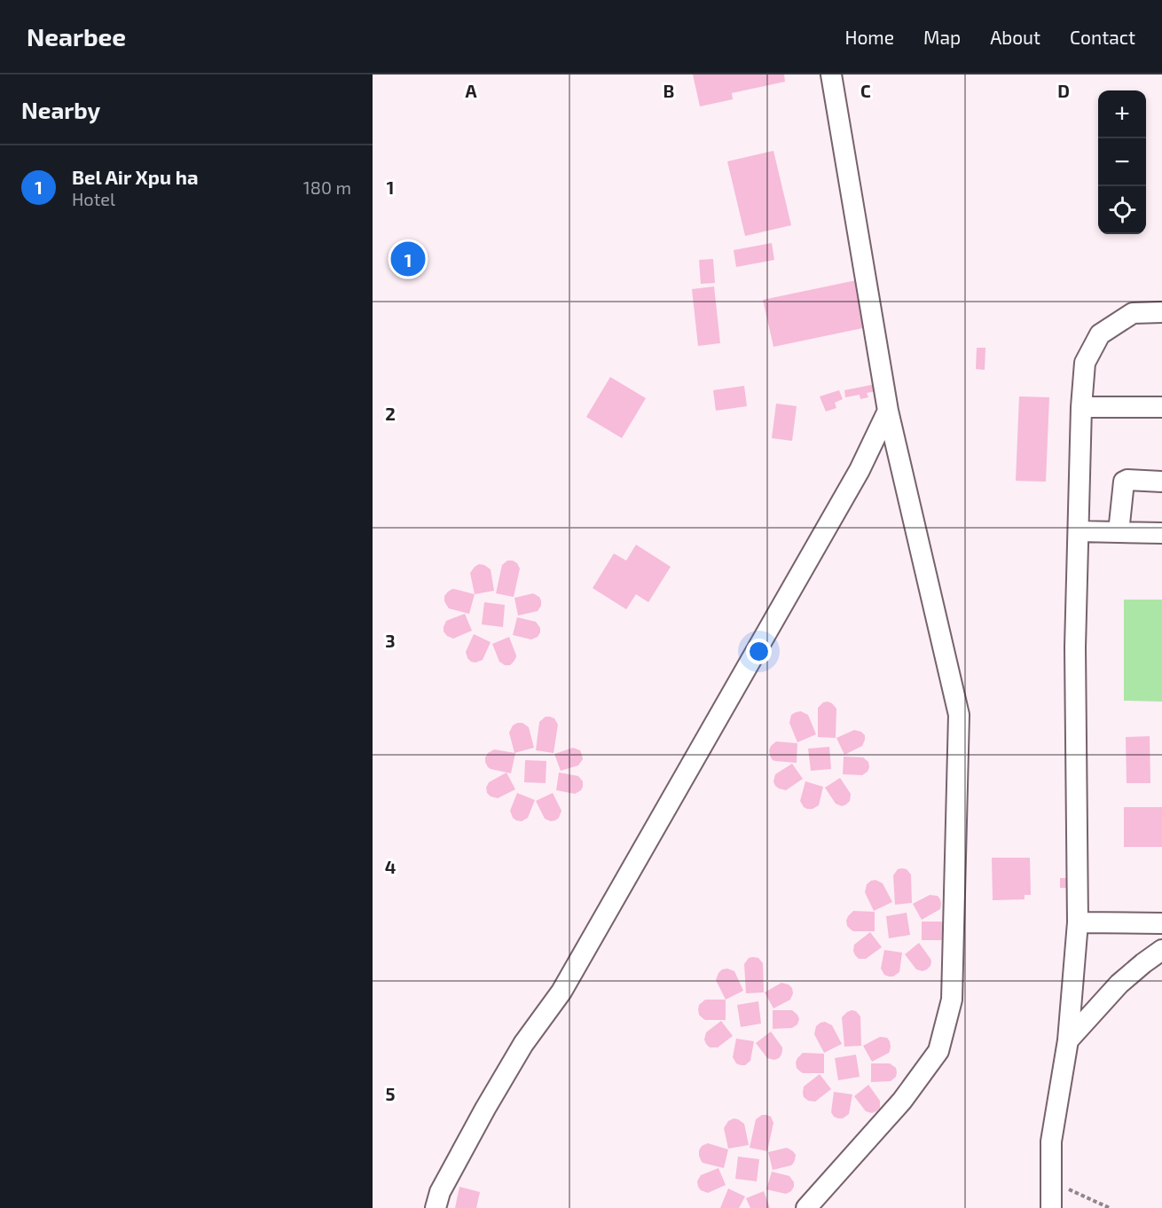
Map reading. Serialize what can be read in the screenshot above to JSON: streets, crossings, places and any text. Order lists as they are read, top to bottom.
{
  "page": {
    "header": "Nearbee",
    "nav": [
      "Home",
      "Map",
      "About",
      "Contact"
    ],
    "heading": "Nearby",
    "map_buttons": ["+", "−"],
    "list": [
      {
        "mark": "1",
        "name": "Bel Air Xpu ha",
        "note": "Hotel",
        "value": "180 m"
      }
    ],
    "pins": "1"
  },
  "grid": {
    "columns": [
      "A",
      "B",
      "C",
      "D"
    ],
    "rows": [
      "1",
      "2",
      "3",
      "4",
      "5"
    ]
  }
}
